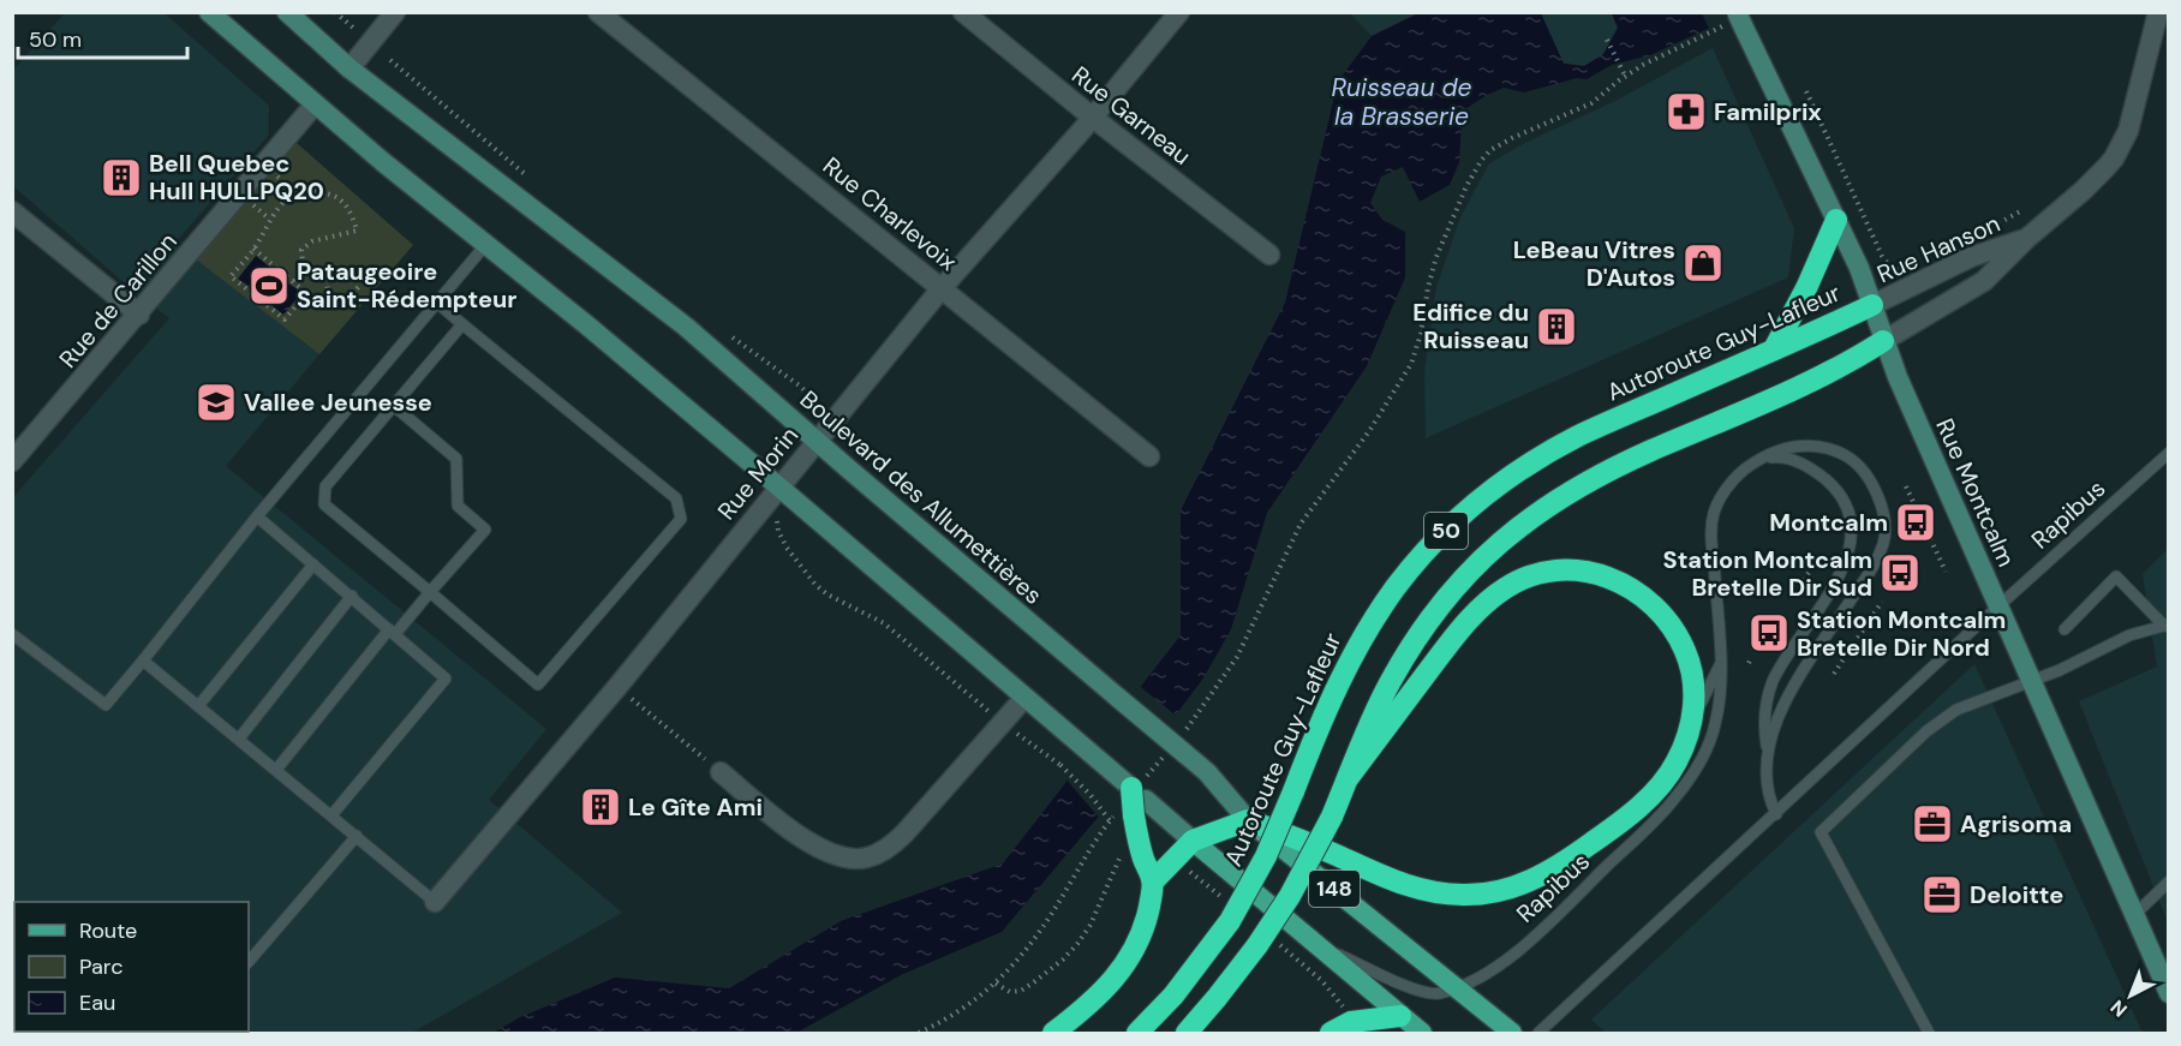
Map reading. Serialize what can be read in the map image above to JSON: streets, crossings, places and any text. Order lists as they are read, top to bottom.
{
  "streets": {
    "highway": ["Autoroute Guy-Lafleur", "50"],
    "main road": ["Rue Montcalm", "Boulevard des Allumettières", "148"],
    "street": [
      "Rue Garneau",
      "Rue Charlevoix",
      "Rue Hanson",
      "Rue de Carillon",
      "Rue Morin"
    ],
    "lane": ["Rapibus"]
  },
  "crossings": [
    ["Rue Garneau", "Rue Morin"],
    ["Rue Charlevoix", "Rue Morin"],
    ["Rue Hanson", "Autoroute Guy-Lafleur"],
    ["Rue Hanson", "Rue Montcalm"],
    ["Rue Hanson", "50"],
    ["Autoroute Guy-Lafleur", "Rue Montcalm"],
    ["Rue Morin", "Boulevard des Allumettières"],
    ["Rue Montcalm", "Rapibus"],
    ["Rue Montcalm", "50"],
    ["Boulevard des Allumettières", "Rapibus"]
  ],
  "water": ["Ruisseau de la Brasserie"],
  "places": {
    "pharmacy": ["Familprix"],
    "building": ["Bell Quebec Hull HULLPQ20", "Edifice du Ruisseau", "Le Gîte Ami"],
    "shop": ["LeBeau Vitres D'Autos"],
    "sports": ["Pataugeoire Saint-Rédempteur"],
    "school or university": ["Vallee Jeunesse"],
    "bus stop": ["Montcalm", "Station Montcalm Bretelle Dir Sud", "Station Montcalm Bretelle Dir Nord"],
    "office": ["Agrisoma", "Deloitte"]
  },
  "legend": ["Route", "Parc", "Eau"],
  "scale_bar": "50 m",
  "north": "bottom left"
}
